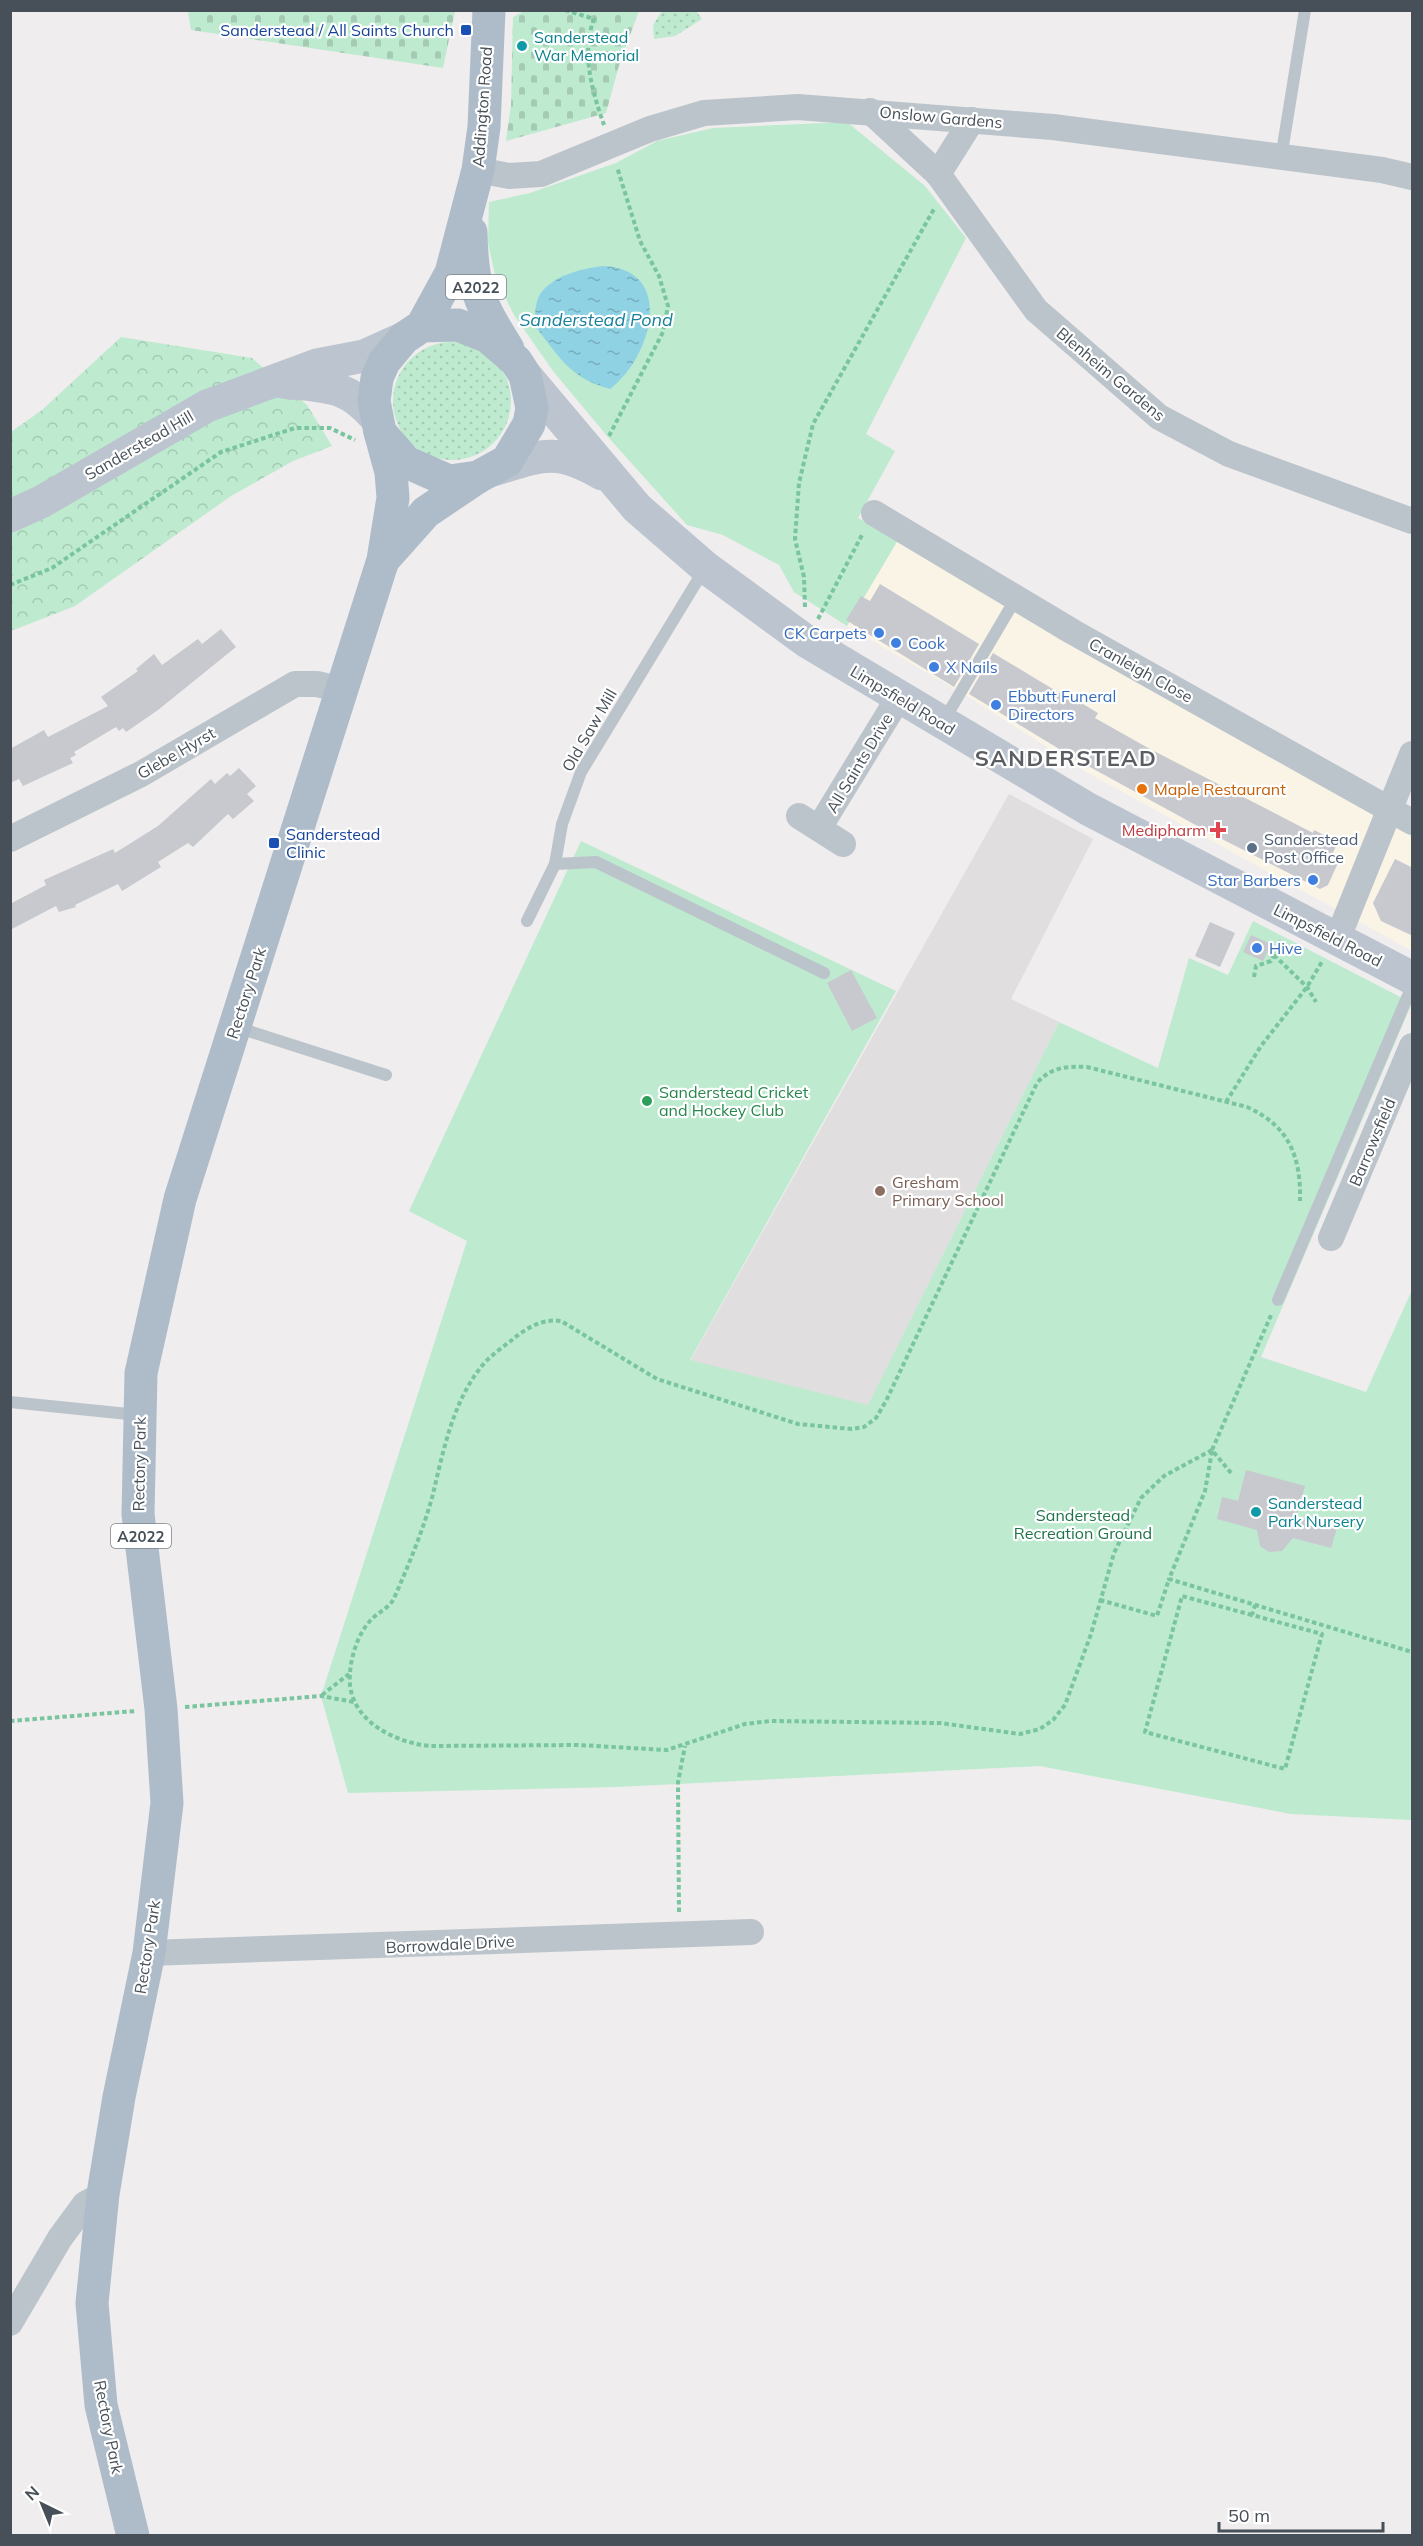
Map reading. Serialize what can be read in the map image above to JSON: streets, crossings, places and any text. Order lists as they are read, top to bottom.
{
  "streets": {
    "main road": [
      "Addington Road",
      "A2022",
      "Sanderstead Hill",
      "Limpsfield Road",
      "Rectory Park"
    ],
    "street": [
      "Onslow Gardens",
      "Blenheim Gardens",
      "Cranleigh Close",
      "Glebe Hyrst",
      "All Saints Drive",
      "Barrowsfield",
      "Borrowdale Drive"
    ],
    "lane": ["Old Saw Mill"]
  },
  "crossings": [
    ["Addington Road", "Onslow Gardens"],
    ["Addington Road", "A2022"],
    ["Onslow Gardens", "Blenheim Gardens"],
    ["A2022", "Sanderstead Hill"],
    ["A2022", "Limpsfield Road"],
    ["A2022", "Rectory Park"],
    ["Sanderstead Hill", "Limpsfield Road"],
    ["Sanderstead Hill", "Rectory Park"],
    ["Limpsfield Road", "Old Saw Mill"],
    ["Limpsfield Road", "All Saints Drive"],
    ["Limpsfield Road", "Rectory Park"],
    ["Glebe Hyrst", "Rectory Park"],
    ["Rectory Park", "Borrowdale Drive"]
  ],
  "districts": ["SANDERSTEAD"],
  "water": ["Sanderstead Pond"],
  "parks": ["Sanderstead Recreation Ground"],
  "places": {
    "transit": ["Sanderstead / All Saints Church", "Sanderstead Clinic"],
    "other": [
      "Sanderstead War Memorial",
      "CK Carpets",
      "Cook",
      "X Nails",
      "Ebbutt Funeral Directors",
      "Maple Restaurant",
      "Sanderstead Post Office",
      "Star Barbers",
      "Hive",
      "Sanderstead Cricket and Hockey Club",
      "Gresham Primary School",
      "Sanderstead Park Nursery"
    ],
    "health": ["Medipharm"]
  },
  "scale_bar": "50 m",
  "north": "top left"
}
